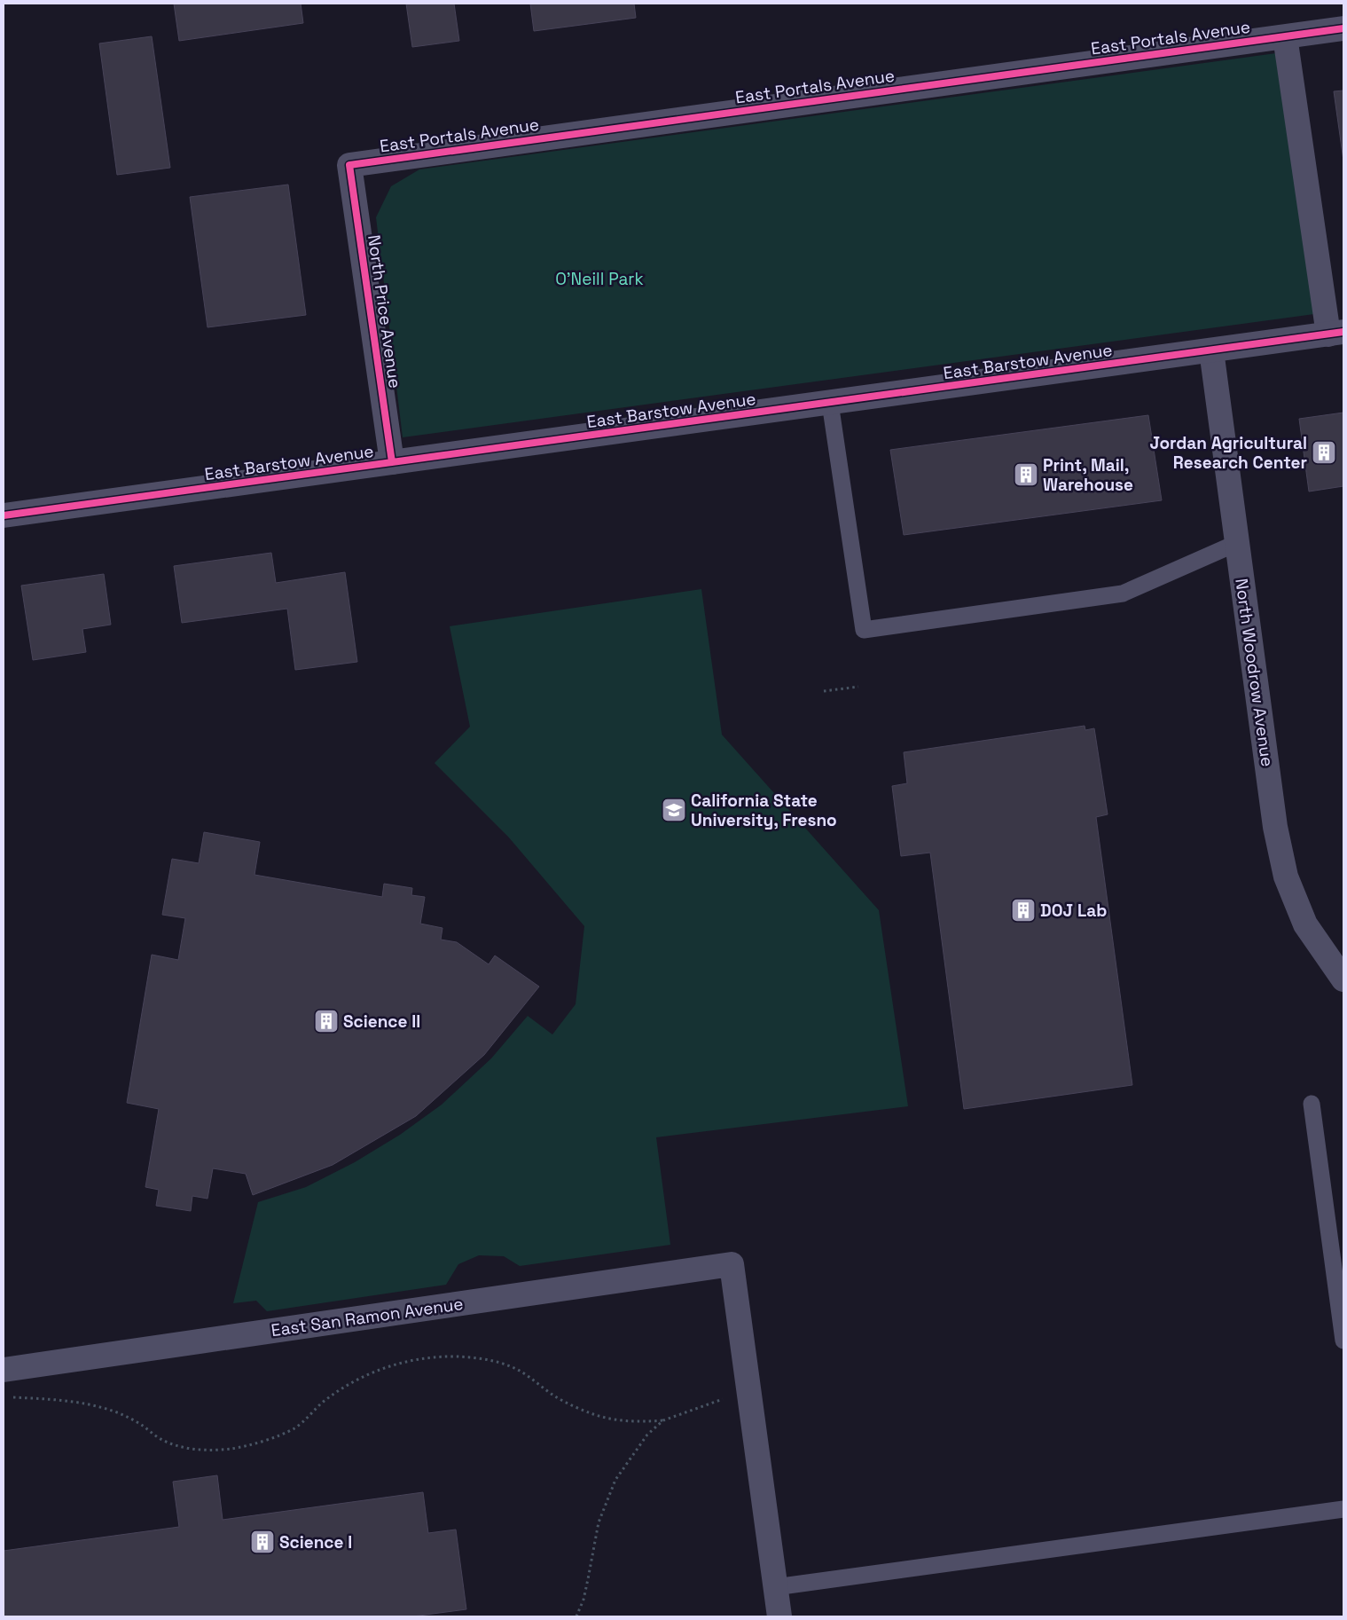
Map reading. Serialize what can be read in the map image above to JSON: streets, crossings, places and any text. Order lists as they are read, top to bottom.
{
  "streets": {
    "street": [
      "East Portals Avenue",
      "North Price Avenue",
      "East Barstow Avenue",
      "North Woodrow Avenue",
      "East San Ramon Avenue"
    ]
  },
  "crossings": [
    ["East Portals Avenue", "North Price Avenue"],
    ["North Price Avenue", "East Barstow Avenue"],
    ["East Barstow Avenue", "North Woodrow Avenue"]
  ],
  "parks": ["O'Neill Park"],
  "places": {
    "building": [
      "Jordan Agricultural Research Center",
      "Print, Mail, Warehouse",
      "DOJ Lab",
      "Science II",
      "Science I"
    ],
    "school or university": ["California State University, Fresno"]
  }
}
